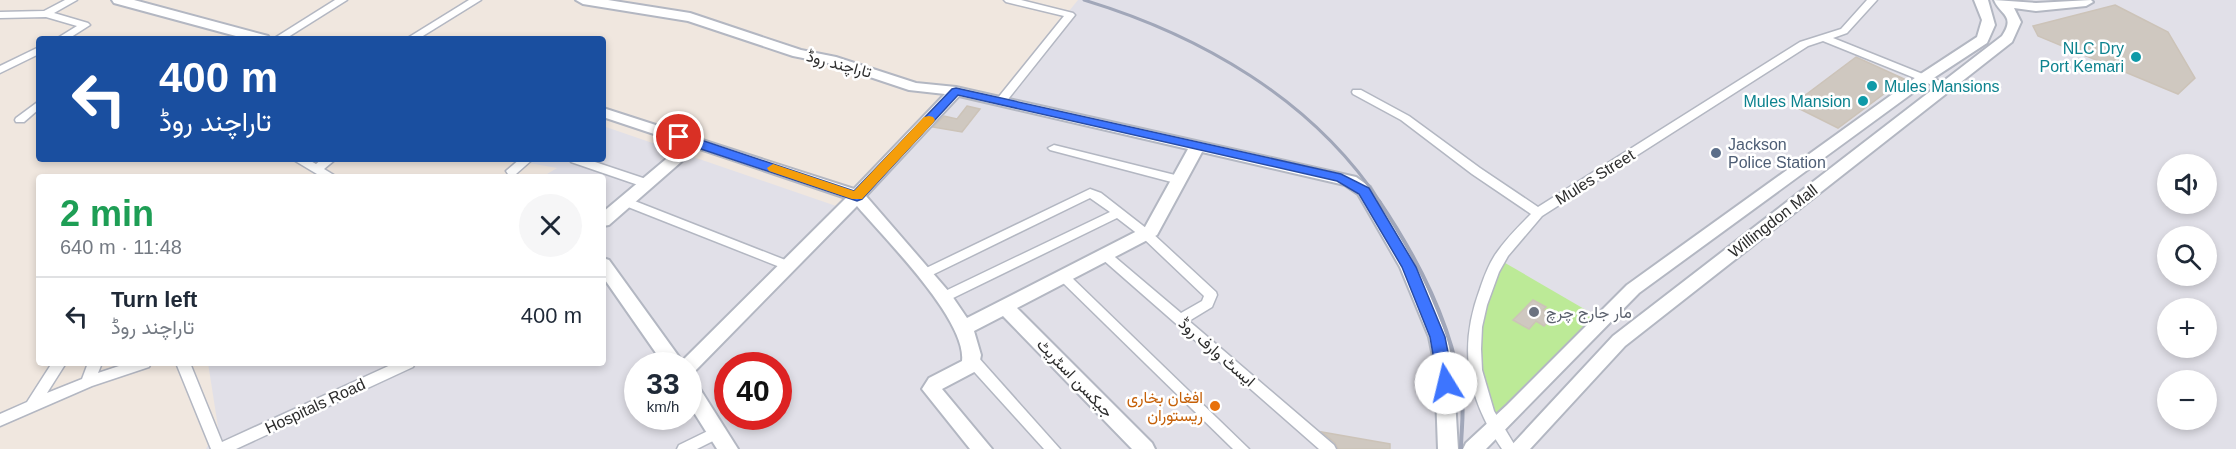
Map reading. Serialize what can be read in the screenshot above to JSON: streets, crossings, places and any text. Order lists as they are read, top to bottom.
{
  "streets": {
    "street": [
      "تاراچند روڈ",
      "Mules Street",
      "Willingdon Mall",
      "ایسٹ وارف روڈ",
      "جیکسن اسٹریٹ",
      "Hospitals Road"
    ]
  },
  "crossings": [
    ["Mules Street", "Willingdon Mall"]
  ],
  "places": [
    "NLC Dry Port Kemari",
    "Mules Mansions",
    "Mules Mansion",
    "Jackson Police Station",
    "مار جارج چرچ",
    "افغان بخاری ریستوران"
  ],
  "page": {
    "turn": ["400 m", "تاراچند روڈ"],
    "map_buttons": ["+", "−"],
    "heading": ["2 min", "640 m · 11:48"],
    "list": [
      {
        "name": "Turn left",
        "note": "تاراچند روڈ",
        "value": "400 m"
      }
    ],
    "speed": "33 km/h",
    "limit": "40"
  }
}
